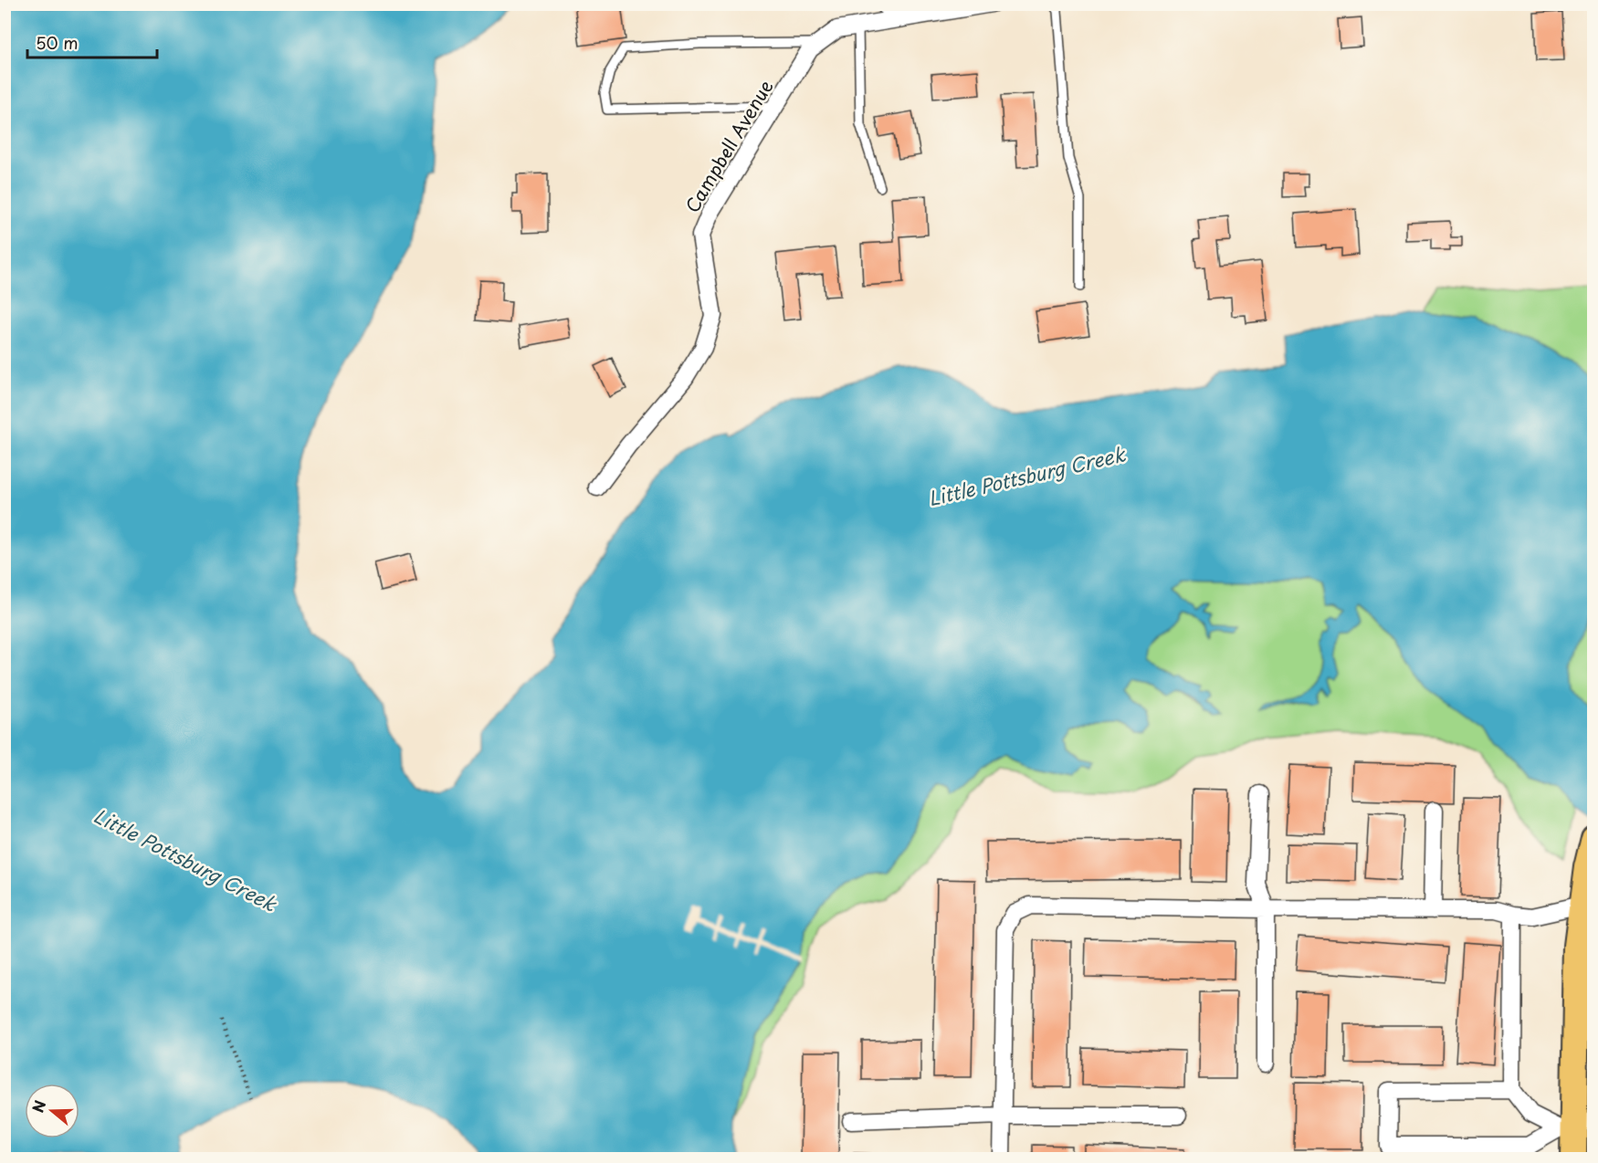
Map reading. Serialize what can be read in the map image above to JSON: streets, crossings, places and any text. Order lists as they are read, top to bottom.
{
  "streets": {
    "street": ["Campbell Avenue"]
  },
  "water": ["Little Pottsburg Creek"],
  "scale_bar": "50 m",
  "north": "left"
}
